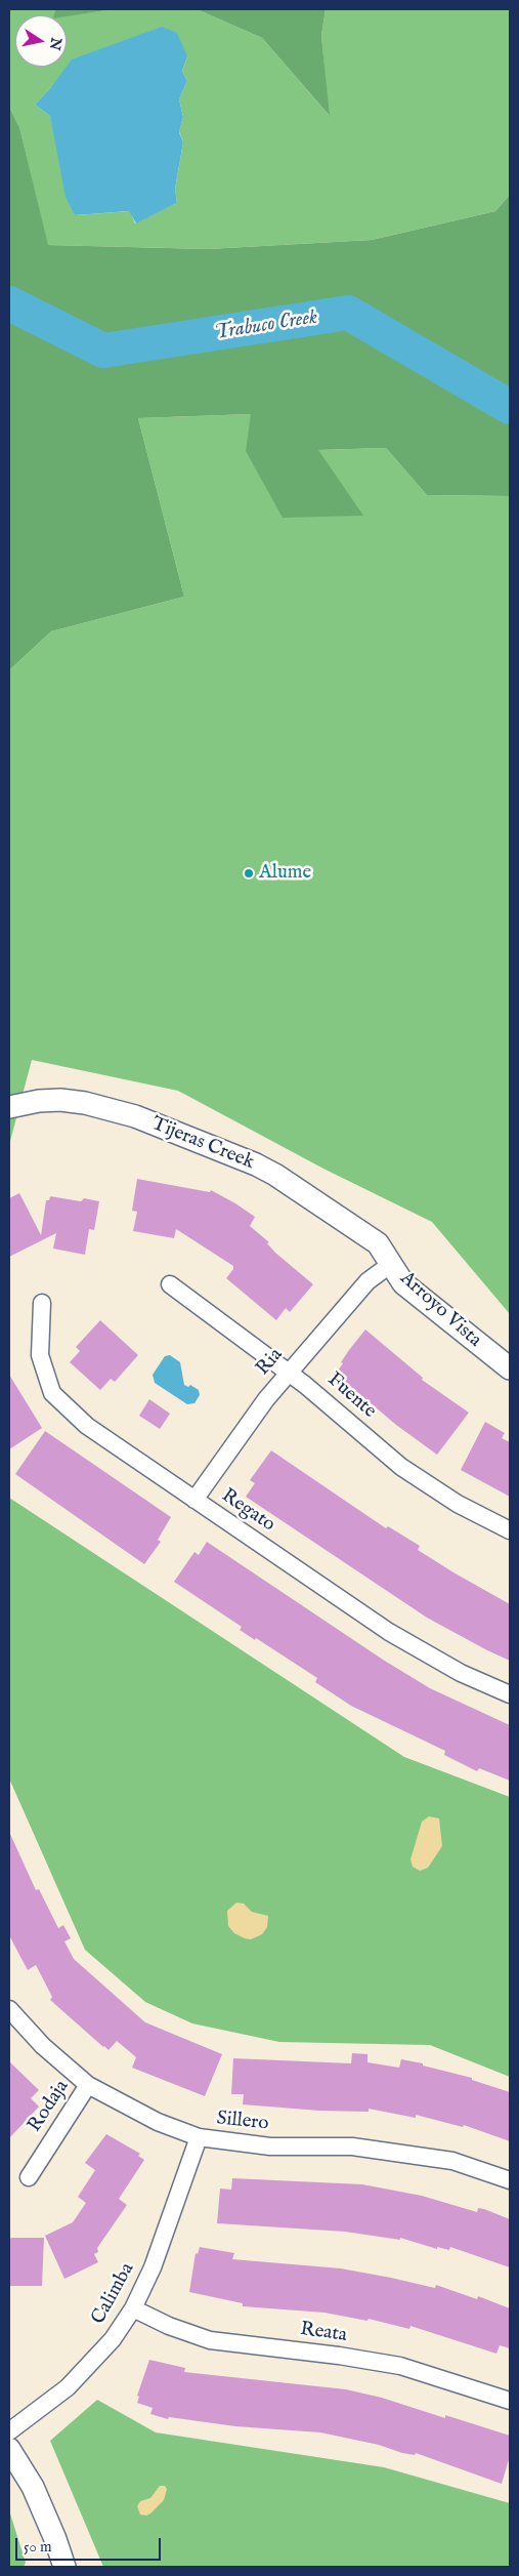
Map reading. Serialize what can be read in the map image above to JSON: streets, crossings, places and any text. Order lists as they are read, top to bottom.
{
  "streets": {
    "street": [
      "Tijeras Creek",
      "Arroyo Vista",
      "Ria",
      "Fuente",
      "Regato",
      "Rodaja",
      "Sillero",
      "Calimba",
      "Reata"
    ]
  },
  "crossings": [
    ["Tijeras Creek", "Arroyo Vista"],
    ["Arroyo Vista", "Ria"],
    ["Ria", "Fuente"],
    ["Ria", "Regato"],
    ["Rodaja", "Sillero"],
    ["Sillero", "Calimba"],
    ["Calimba", "Reata"]
  ],
  "water": ["Trabuco Creek"],
  "places": ["Alume"],
  "scale_bar": "50 m",
  "north": "right"
}
